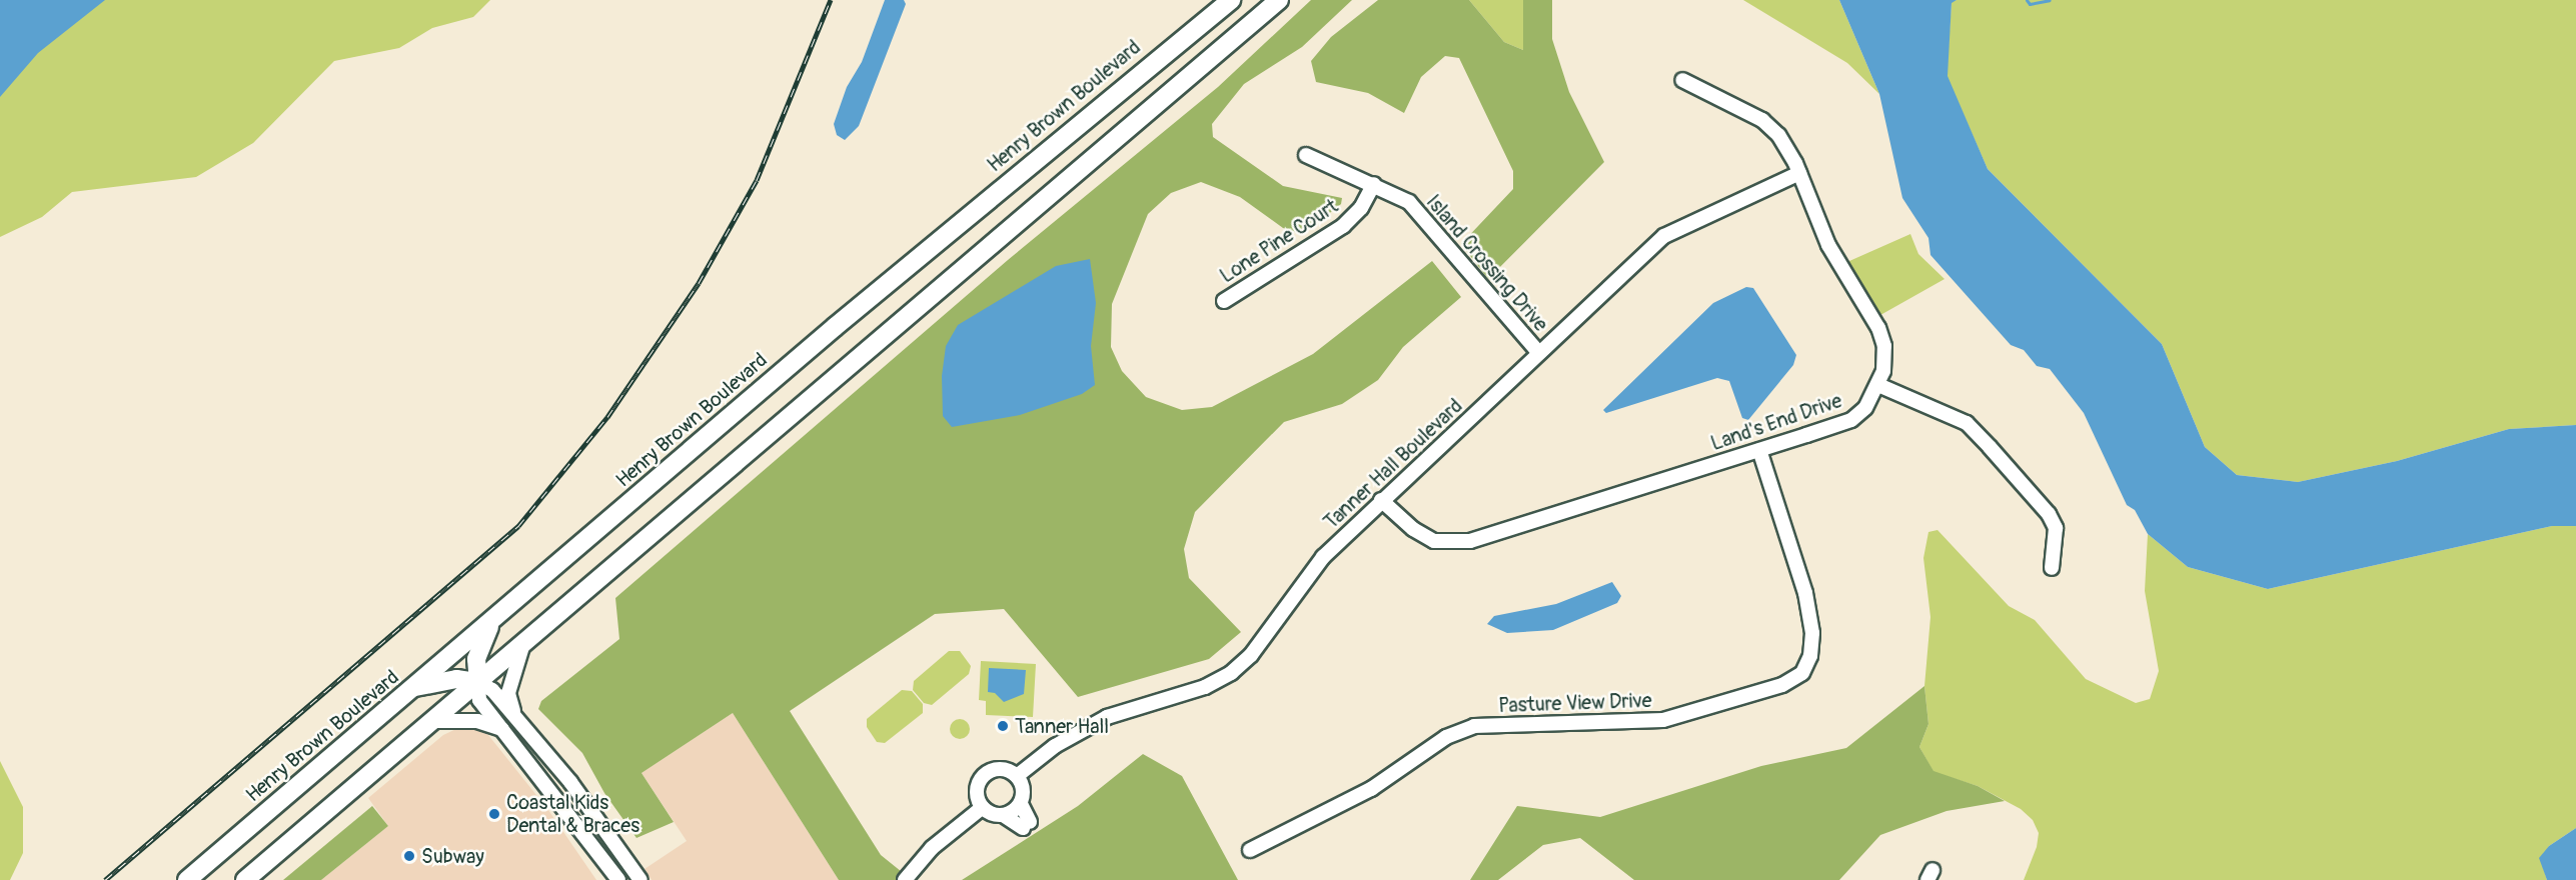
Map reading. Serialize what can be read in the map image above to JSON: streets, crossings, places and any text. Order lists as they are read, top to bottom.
{
  "streets": {
    "main road": ["Henry Brown Boulevard"],
    "street": [
      "Lone Pine Court",
      "Island Crossing Drive",
      "Land's End Drive",
      "Tanner Hall Boulevard",
      "Pasture View Drive"
    ]
  },
  "crossings": [
    ["Lone Pine Court", "Island Crossing Drive"],
    ["Island Crossing Drive", "Tanner Hall Boulevard"],
    ["Land's End Drive", "Tanner Hall Boulevard"],
    ["Land's End Drive", "Pasture View Drive"]
  ],
  "places": ["Tanner Hall", "Coastal Kids Dental & Braces", "Subway"]
}
